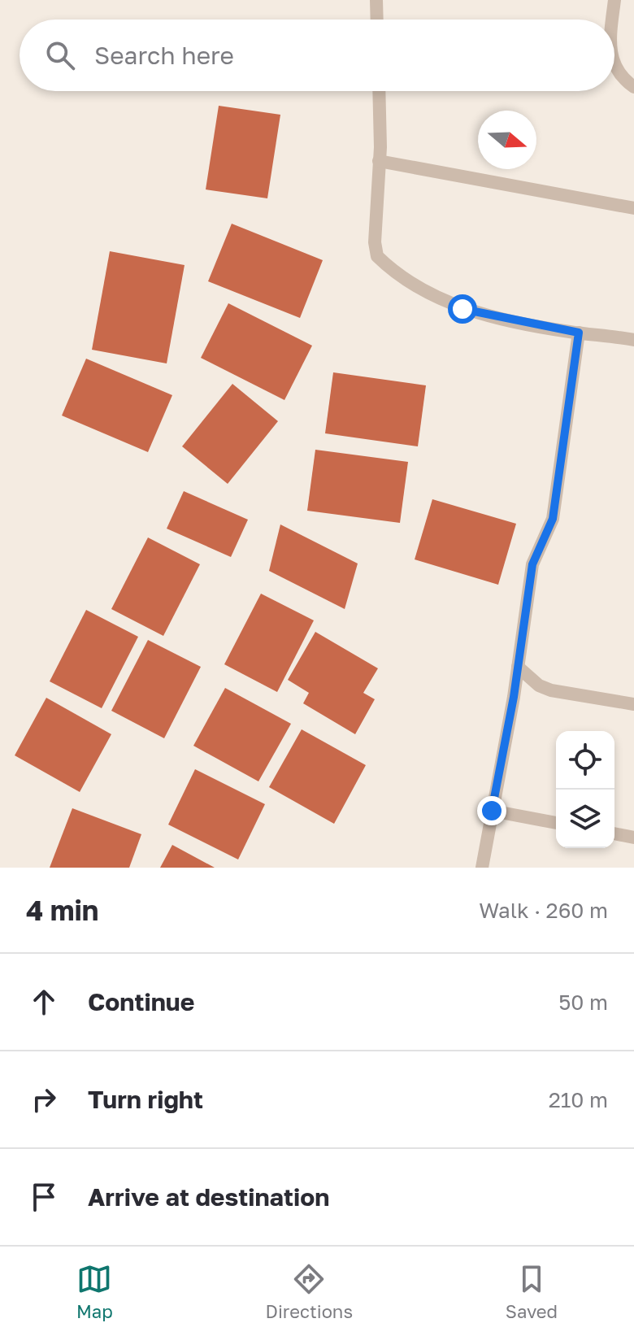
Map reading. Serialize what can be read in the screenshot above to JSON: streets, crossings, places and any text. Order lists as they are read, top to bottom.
{
  "north": "right",
  "page": {
    "search": "Search here",
    "heading": ["4 min", "Walk · 260 m"],
    "list": [
      ["Continue", "50 m"],
      ["Turn right", "210 m"],
      "Arrive at destination"
    ],
    "nav": ["Map", "Directions", "Saved"]
  }
}
